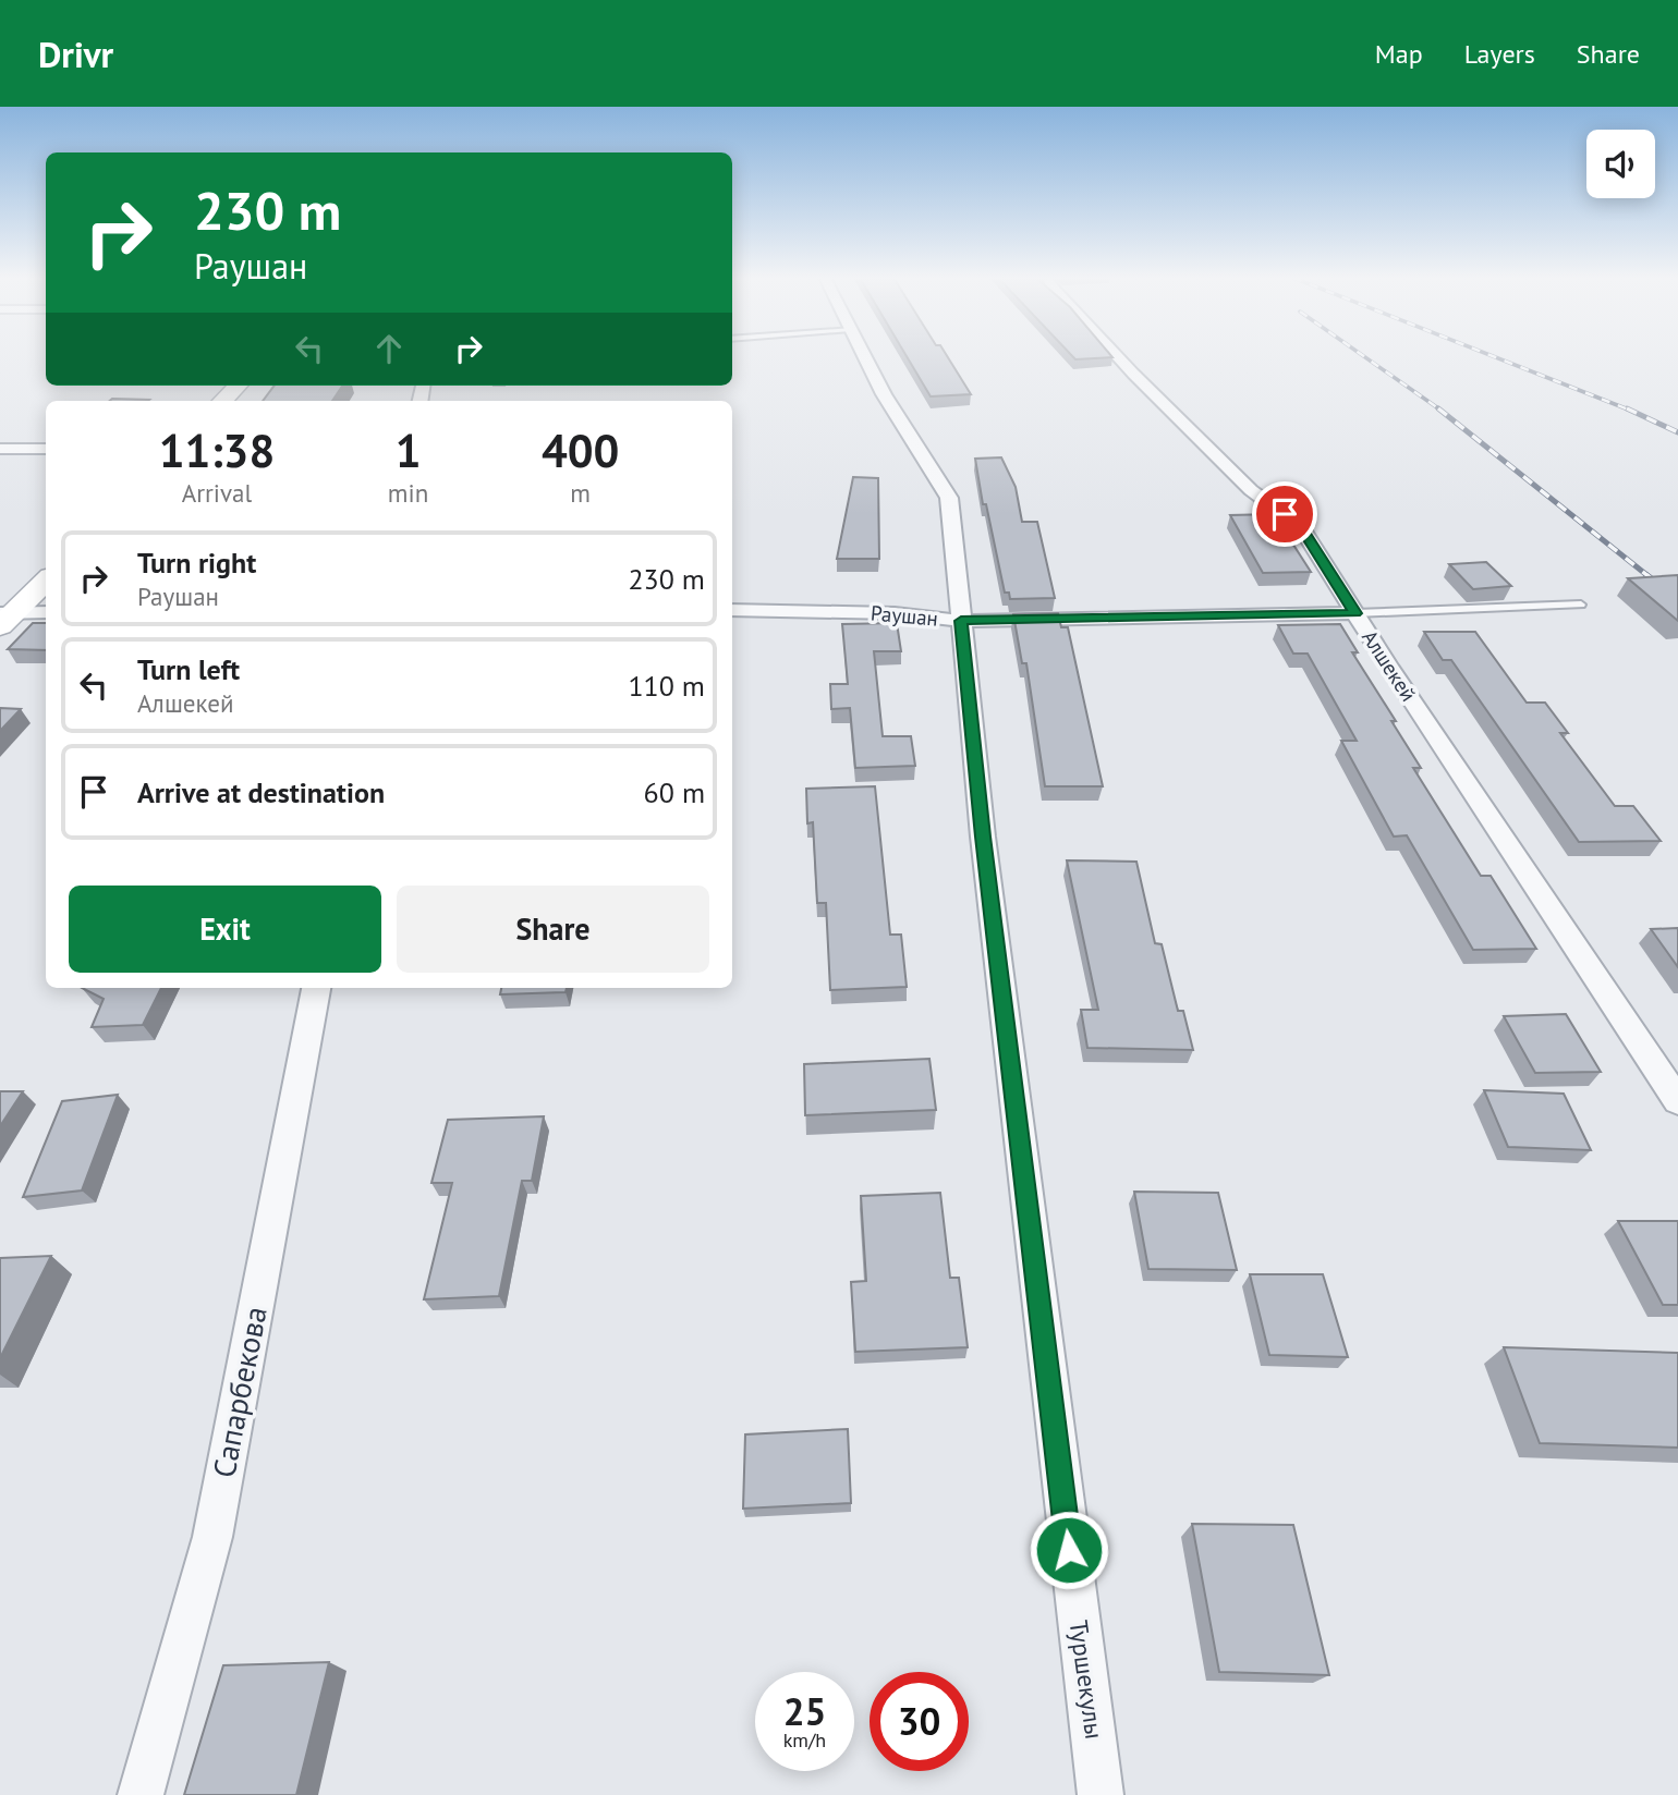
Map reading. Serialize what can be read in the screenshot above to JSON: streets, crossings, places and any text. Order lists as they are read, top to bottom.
{
  "streets": {
    "street": [
      "Раушан",
      "Алшекей",
      "Сапарбекова",
      "Туршекулы"
    ]
  },
  "crossings": [
    ["Раушан", "Алшекей"],
    ["Раушан", "Туршекулы"]
  ],
  "page": {
    "header": "Drivr",
    "nav": ["Map", "Layers", "Share"],
    "turn": ["230 m", "Раушан"],
    "eta": [
      "11:38",
      "Arrival",
      "1",
      "min",
      "400",
      "m"
    ],
    "list": [
      {
        "name": "Turn right",
        "note": "Раушан",
        "value": "230 m"
      },
      {
        "name": "Turn left",
        "note": "Алшекей",
        "value": "110 m"
      },
      {
        "name": "Arrive at destination",
        "value": "60 m"
      }
    ],
    "buttons": ["Exit", "Share"],
    "speed": "25 km/h",
    "limit": "30"
  }
}
